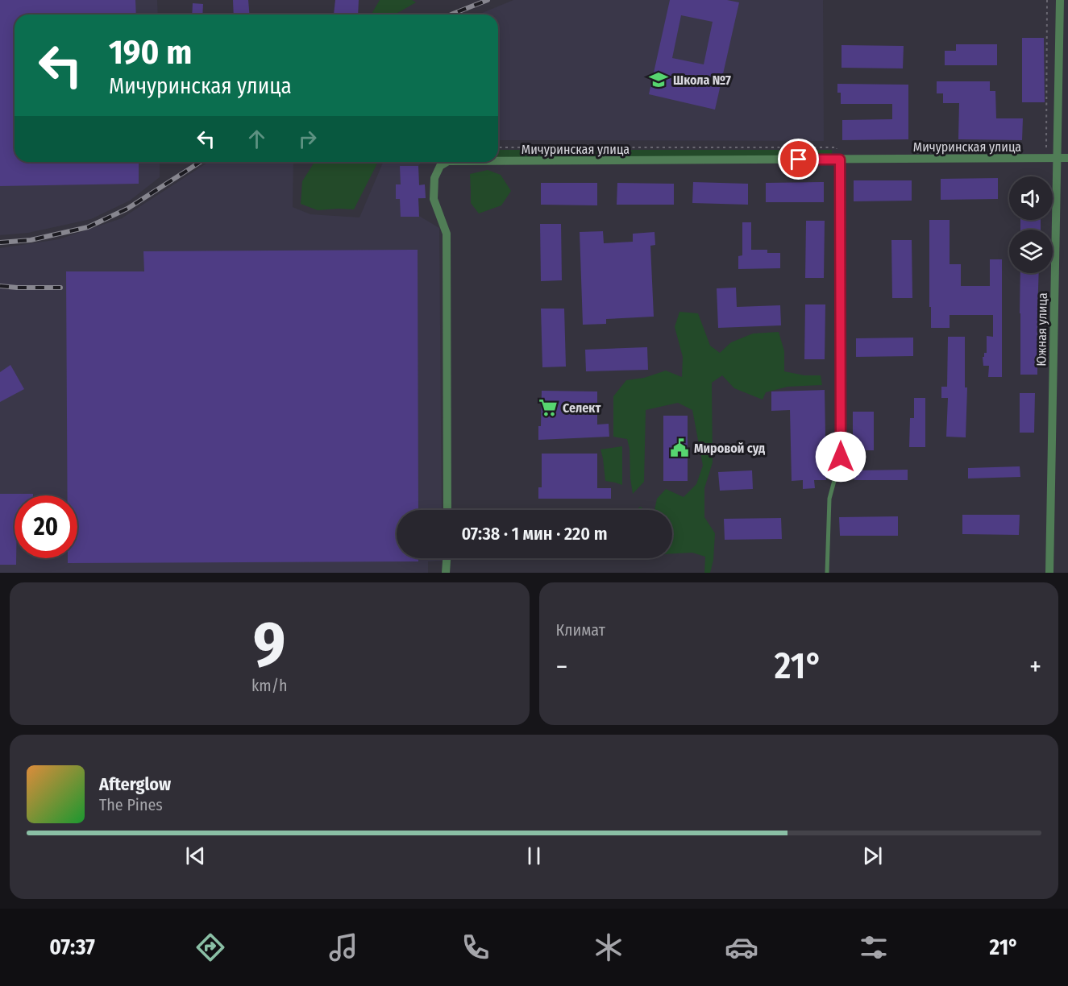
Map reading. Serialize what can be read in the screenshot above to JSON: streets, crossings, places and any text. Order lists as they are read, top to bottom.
{
  "streets": {
    "street": ["Мичуринская улица", "Южная улица"]
  },
  "crossings": [
    ["Мичуринская улица", "Южная улица"]
  ],
  "places": {
    "school or university": ["Школа №7"],
    "supermarket": ["Селект"],
    "public building": ["Мировой суд"]
  },
  "page": {
    "turn": ["190 m", "Мичуринская улица"],
    "limit": "20",
    "trip": "07:38 · 1 мин · 220 m",
    "tile": [
      ["9", "km/h"],
      "Климат"
    ],
    "heat": ["−", "21°", "+"],
    "song": ["Afterglow", "The Pines"],
    "tabs": ["07:37", "21°"]
  }
}
